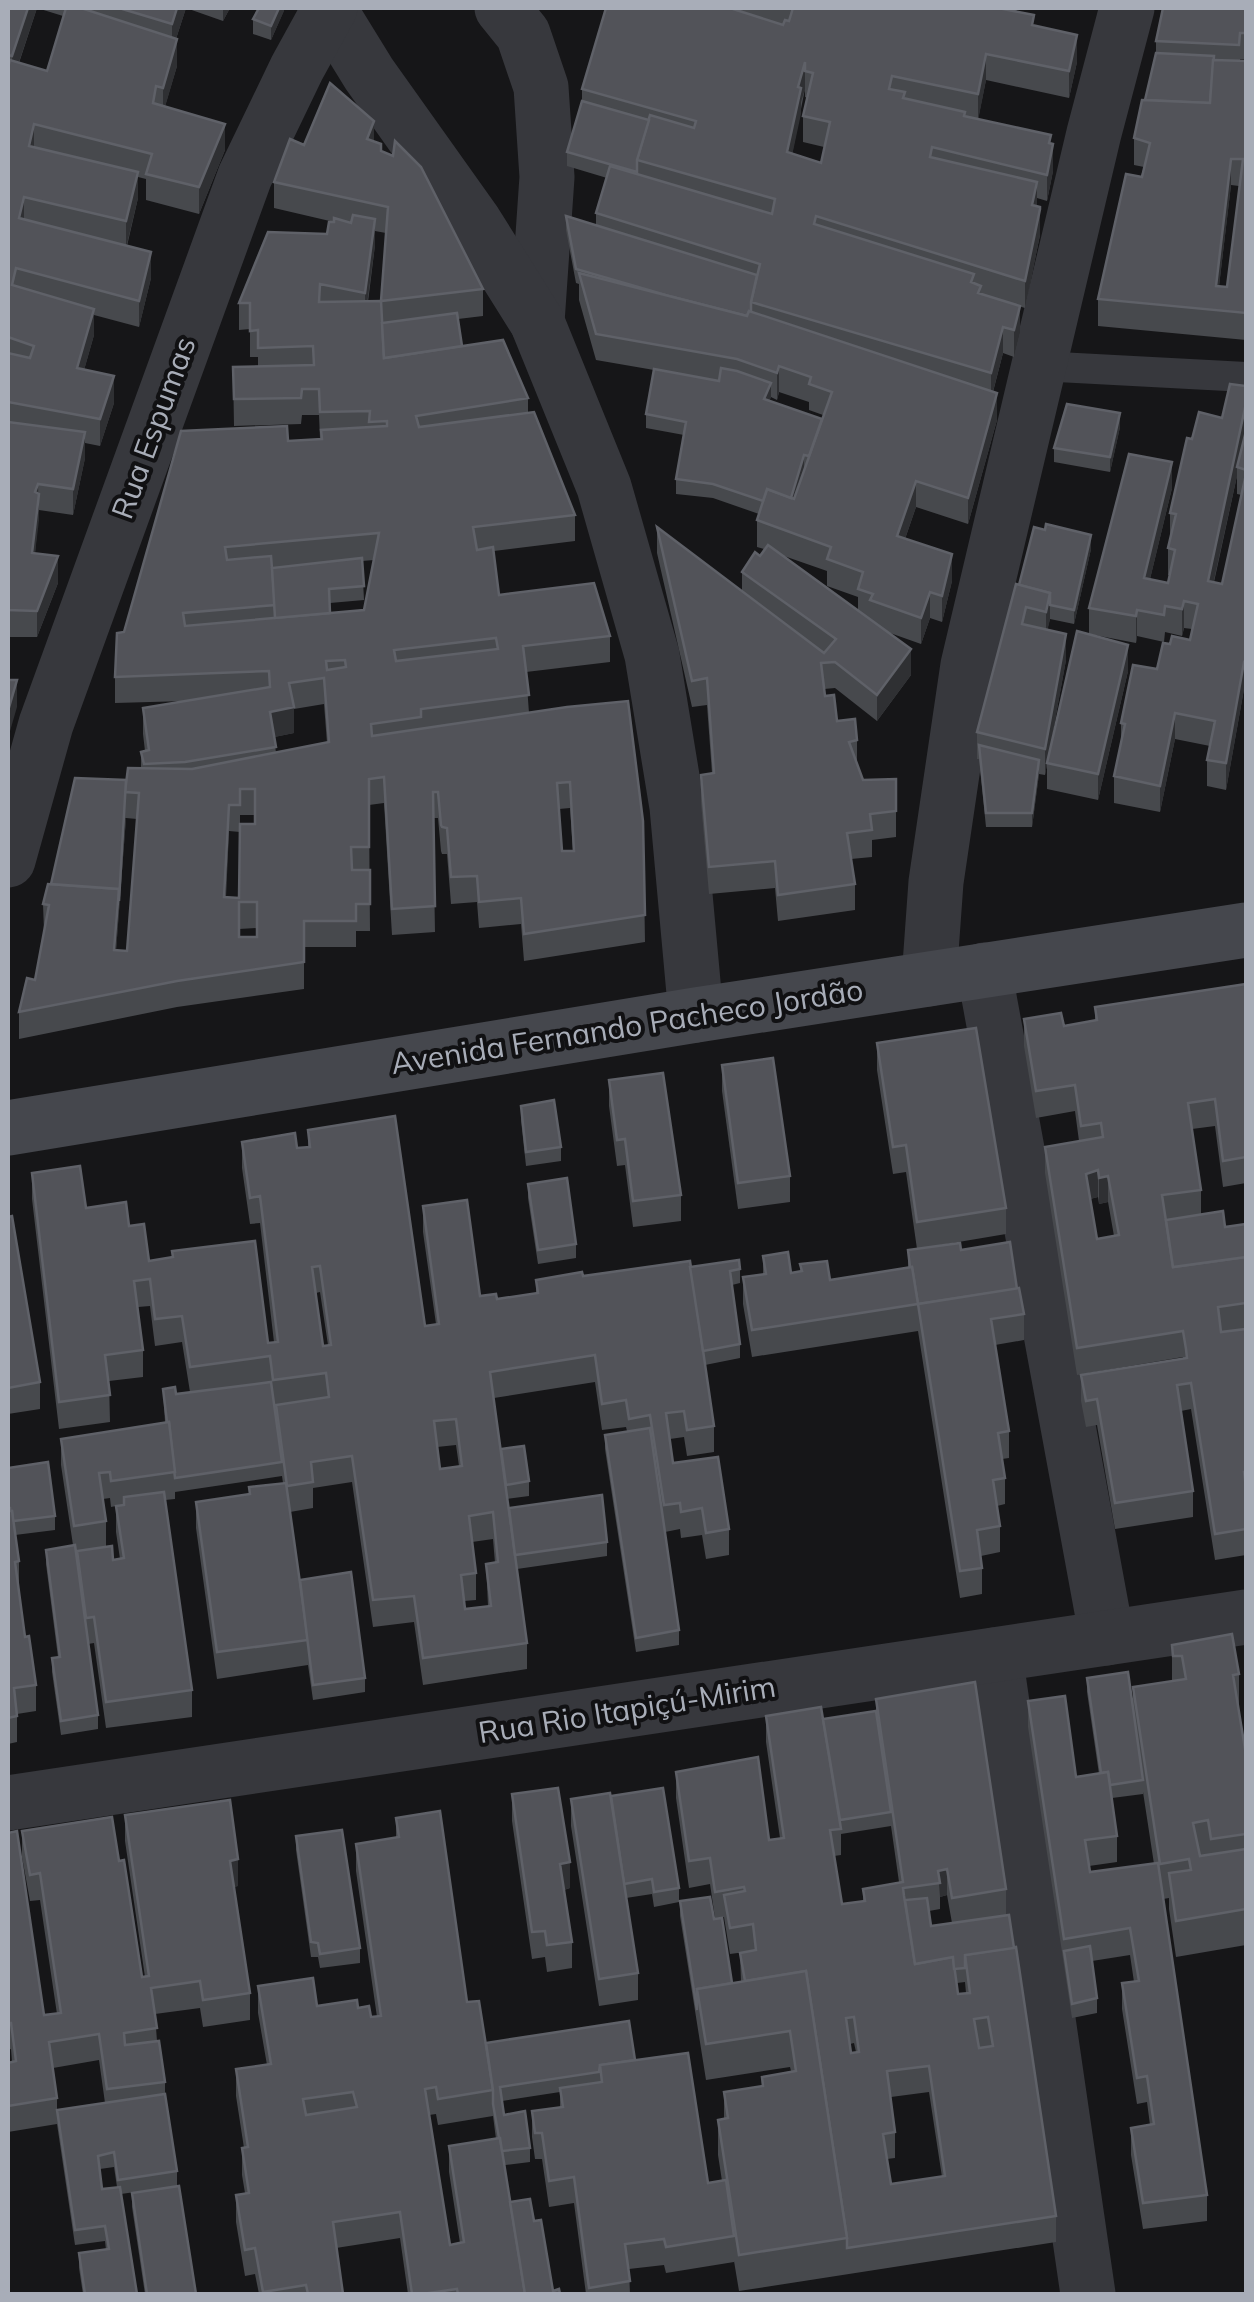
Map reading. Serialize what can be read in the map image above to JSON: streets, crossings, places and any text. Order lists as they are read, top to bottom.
{
  "streets": {
    "street": ["Rua Espumas", "Avenida Fernando Pacheco Jordão", "Rua Rio Itapiçú-Mirim"]
  }
}
